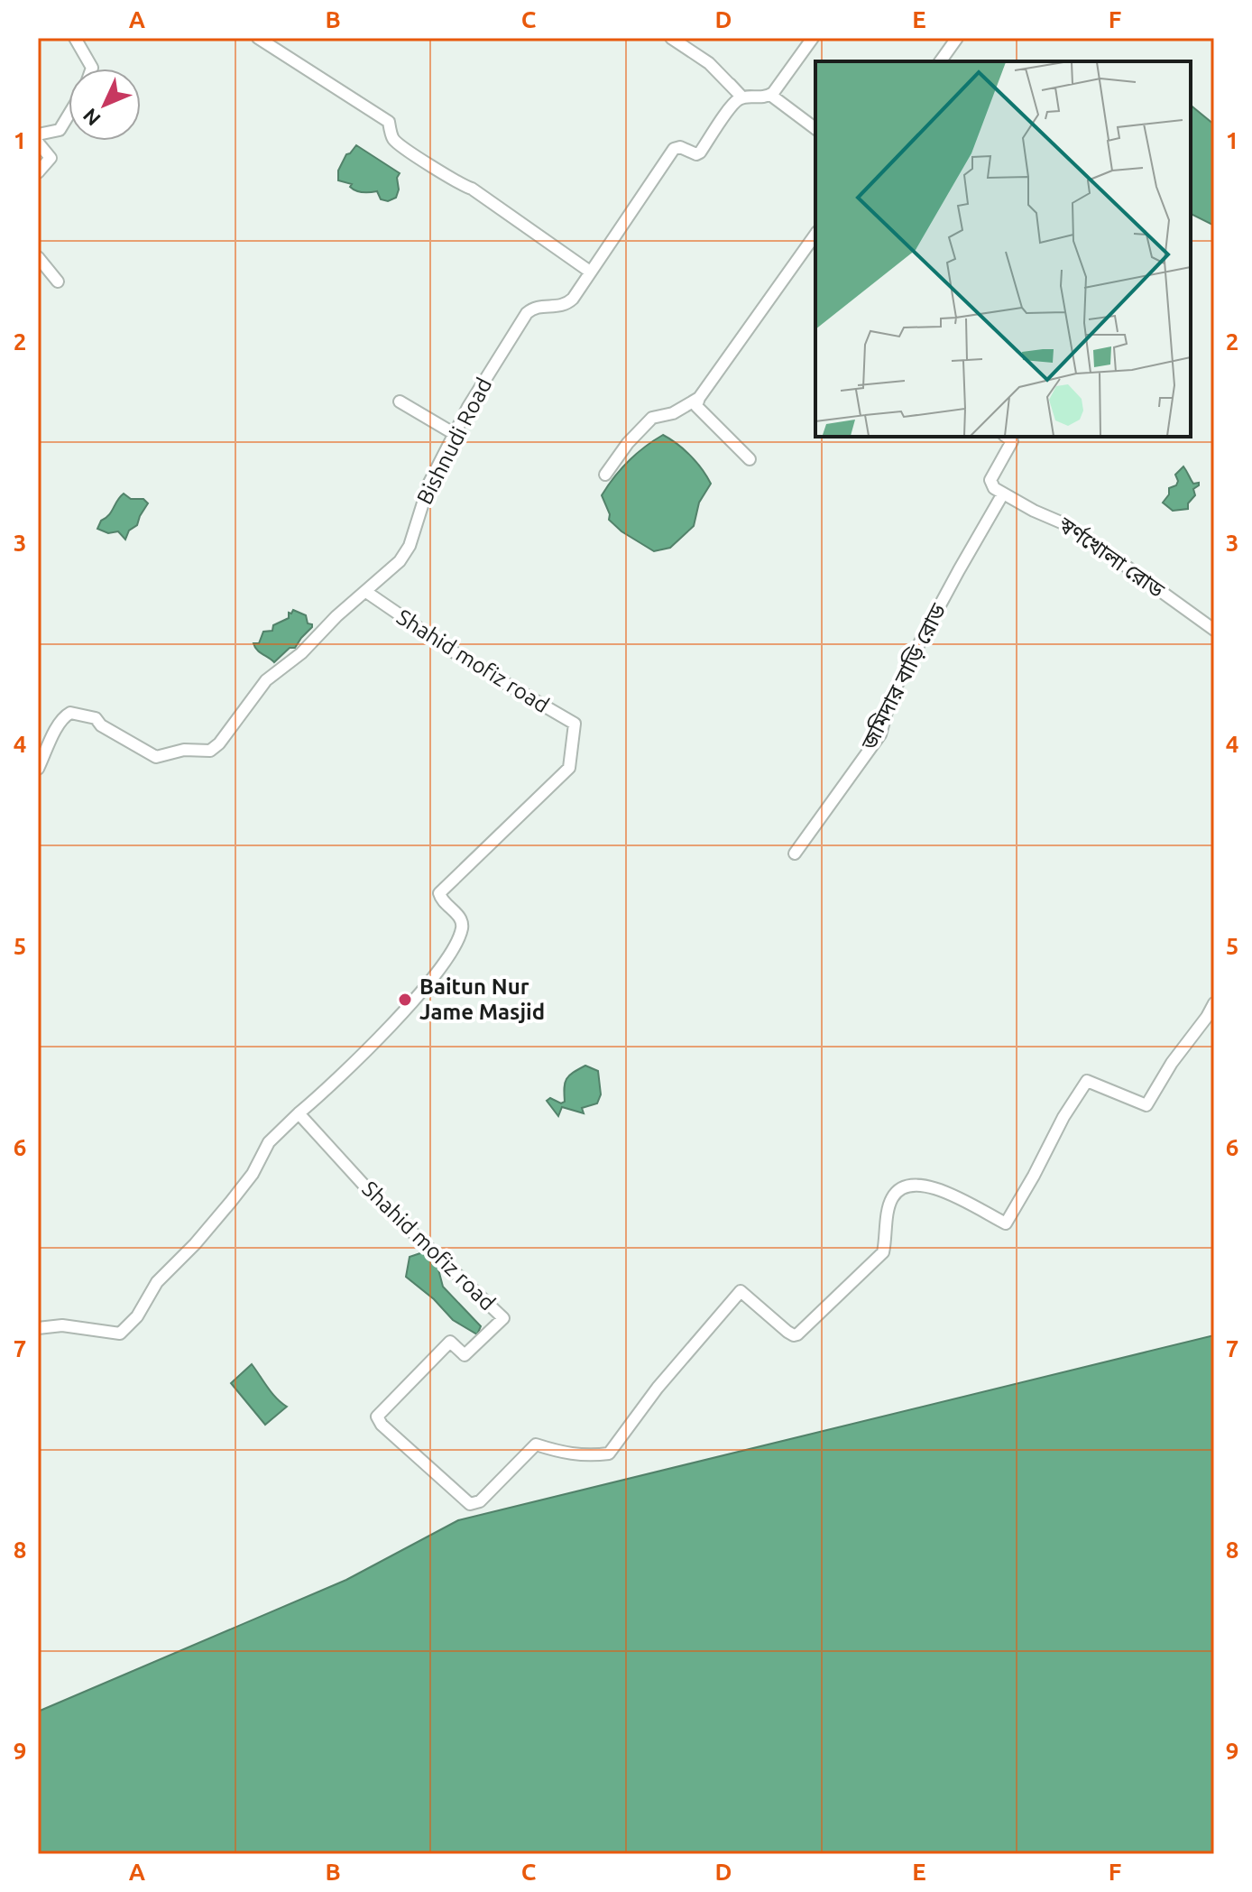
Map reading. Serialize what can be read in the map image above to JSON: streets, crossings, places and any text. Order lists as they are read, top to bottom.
{
  "streets": {
    "street": [
      "Bishnudi Road",
      "স্বর্ণখোলা রোড",
      "Shahid mofiz road",
      "জমিদার বাড়ি রোড"
    ]
  },
  "crossings": [
    ["Bishnudi Road", "Shahid mofiz road"],
    ["স্বর্ণখোলা রোড", "জমিদার বাড়ি রোড"]
  ],
  "places": ["Baitun Nur Jame Masjid"],
  "north": "bottom left",
  "grid": {
    "columns": [
      "A",
      "B",
      "C",
      "D",
      "E",
      "F"
    ],
    "rows": [
      "1",
      "2",
      "3",
      "4",
      "5",
      "6",
      "7",
      "8",
      "9"
    ]
  }
}
